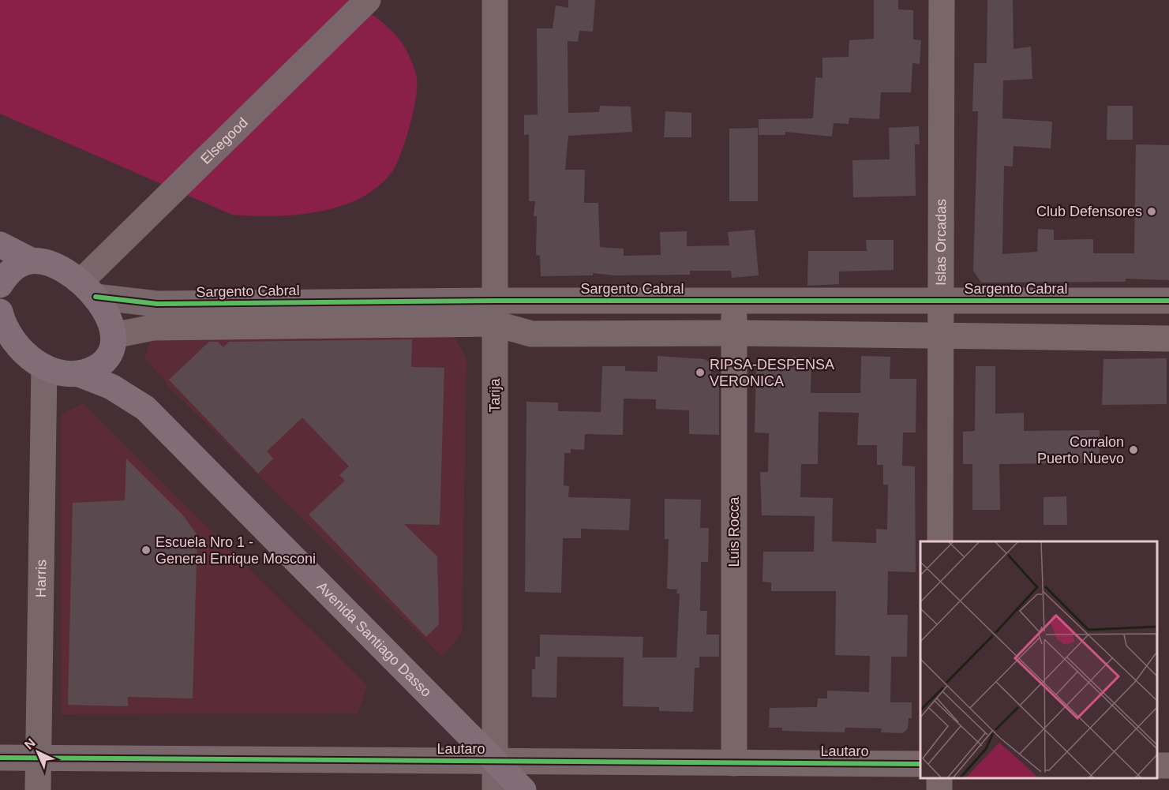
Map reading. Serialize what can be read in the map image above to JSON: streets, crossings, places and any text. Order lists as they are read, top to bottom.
{
  "streets": {
    "main road": ["Avenida Santiago Dasso"],
    "street": [
      "Elsegood",
      "Islas Orcadas",
      "Sargento Cabral",
      "Tarija",
      "Luis Rocca",
      "Harris",
      "Lautaro"
    ]
  },
  "crossings": [
    ["Elsegood", "Sargento Cabral"],
    ["Elsegood", "Avenida Santiago Dasso"],
    ["Islas Orcadas", "Sargento Cabral"],
    ["Sargento Cabral", "Tarija"],
    ["Sargento Cabral", "Luis Rocca"],
    ["Sargento Cabral", "Avenida Santiago Dasso"],
    ["Tarija", "Avenida Santiago Dasso"],
    ["Tarija", "Lautaro"],
    ["Luis Rocca", "Lautaro"],
    ["Harris", "Avenida Santiago Dasso"],
    ["Harris", "Lautaro"],
    ["Avenida Santiago Dasso", "Lautaro"]
  ],
  "places": [
    "Club Defensores",
    "RIPSA-DESPENSA VERONICA",
    "Corralon Puerto Nuevo",
    "Escuela Nro 1 - General Enrique Mosconi"
  ],
  "north": "top left"
}
